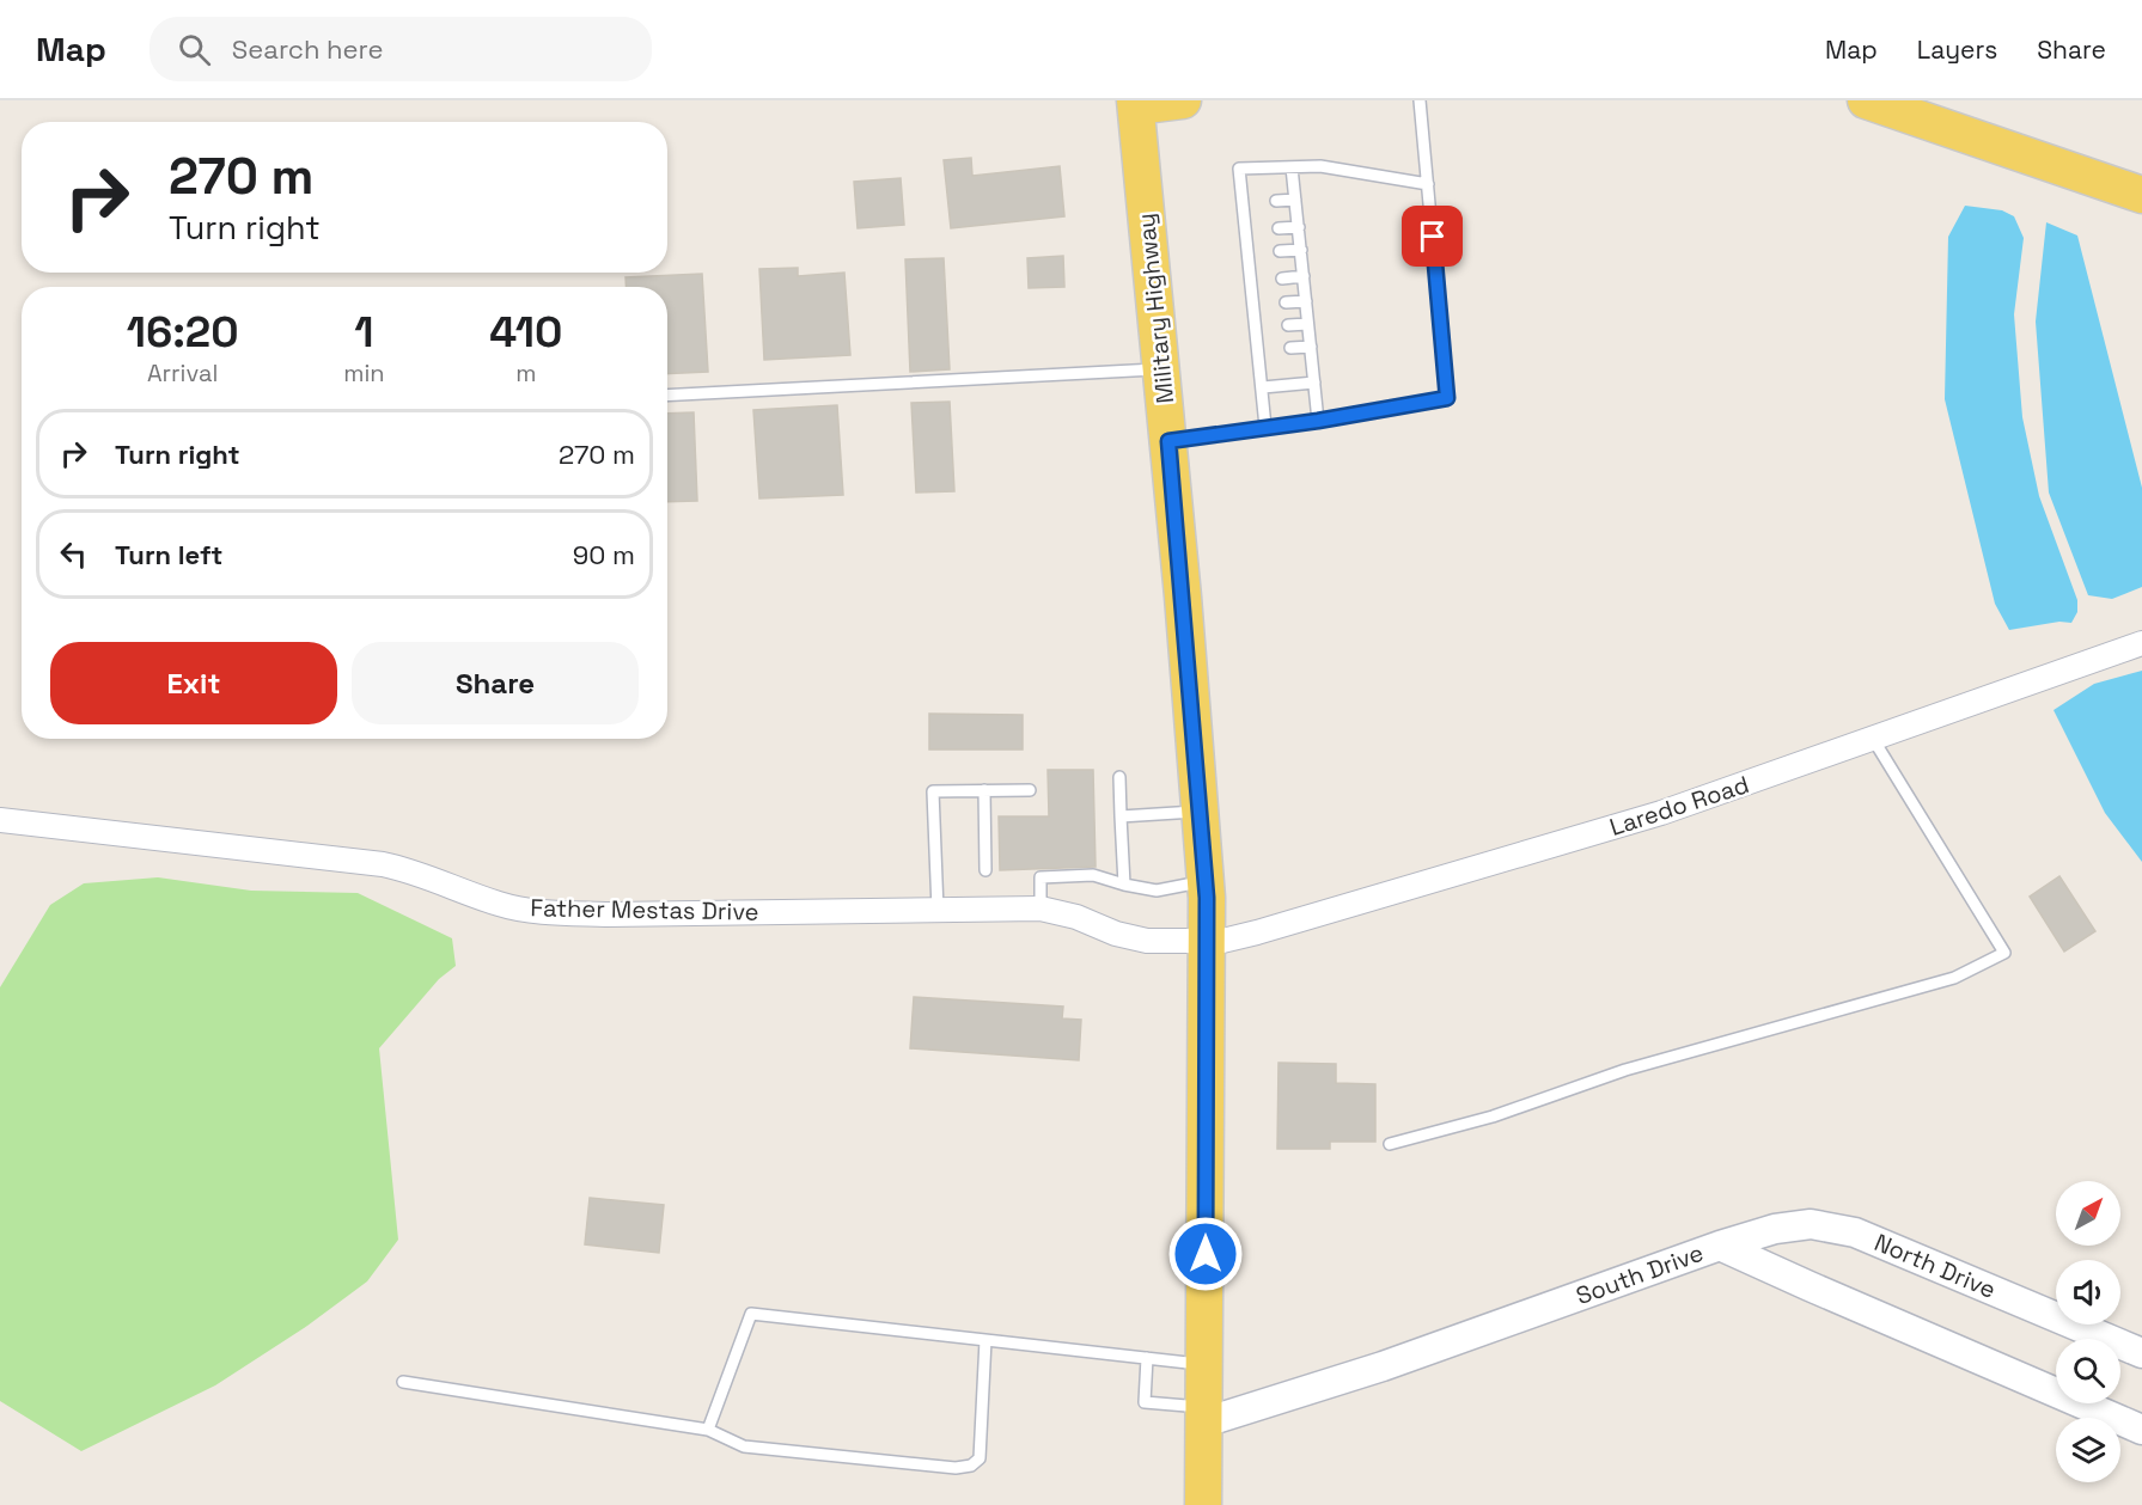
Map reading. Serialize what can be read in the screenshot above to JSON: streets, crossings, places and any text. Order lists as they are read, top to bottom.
{
  "streets": {
    "main road": ["Military Highway"],
    "street": [
      "Laredo Road",
      "Father Mestas Drive",
      "North Drive",
      "South Drive"
    ]
  },
  "crossings": [
    ["Military Highway", "Laredo Road"],
    ["Military Highway", "Father Mestas Drive"],
    ["Military Highway", "South Drive"],
    ["Laredo Road", "Father Mestas Drive"],
    ["North Drive", "South Drive"]
  ],
  "north": "top right",
  "page": {
    "header": "Map",
    "search": "Search here",
    "nav": ["Map", "Layers", "Share"],
    "turn": ["270 m", "Turn right"],
    "eta": [
      "16:20",
      "Arrival",
      "1",
      "min",
      "410",
      "m"
    ],
    "list": [
      {
        "name": "Turn right",
        "value": "270 m"
      },
      {
        "name": "Turn left",
        "value": "90 m"
      }
    ],
    "buttons": ["Exit", "Share"]
  }
}
